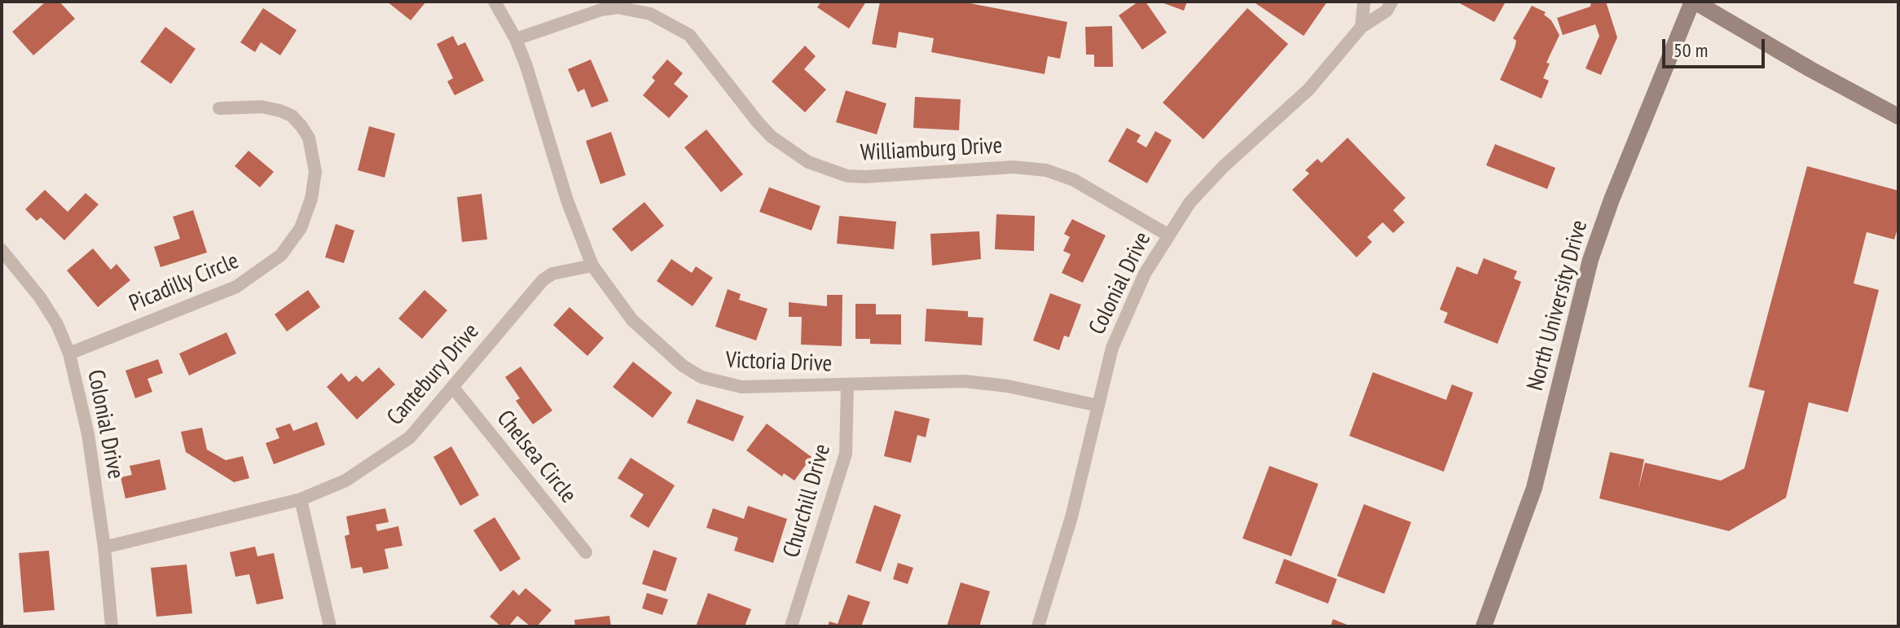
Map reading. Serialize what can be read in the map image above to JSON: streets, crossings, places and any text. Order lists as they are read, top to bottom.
{
  "streets": {
    "main road": ["North University Drive"],
    "street": [
      "Williamburg Drive",
      "Picadilly Circle",
      "Colonial Drive",
      "Victoria Drive",
      "Cantebury Drive",
      "Chelsea Circle",
      "Churchill Drive"
    ]
  },
  "crossings": [
    ["Williamburg Drive", "Colonial Drive"],
    ["Williamburg Drive", "Victoria Drive"],
    ["Picadilly Circle", "Colonial Drive"],
    ["Colonial Drive", "Victoria Drive"],
    ["Colonial Drive", "Cantebury Drive"],
    ["Victoria Drive", "Cantebury Drive"],
    ["Victoria Drive", "Churchill Drive"],
    ["Cantebury Drive", "Chelsea Circle"]
  ],
  "scale_bar": "50 m"
}
